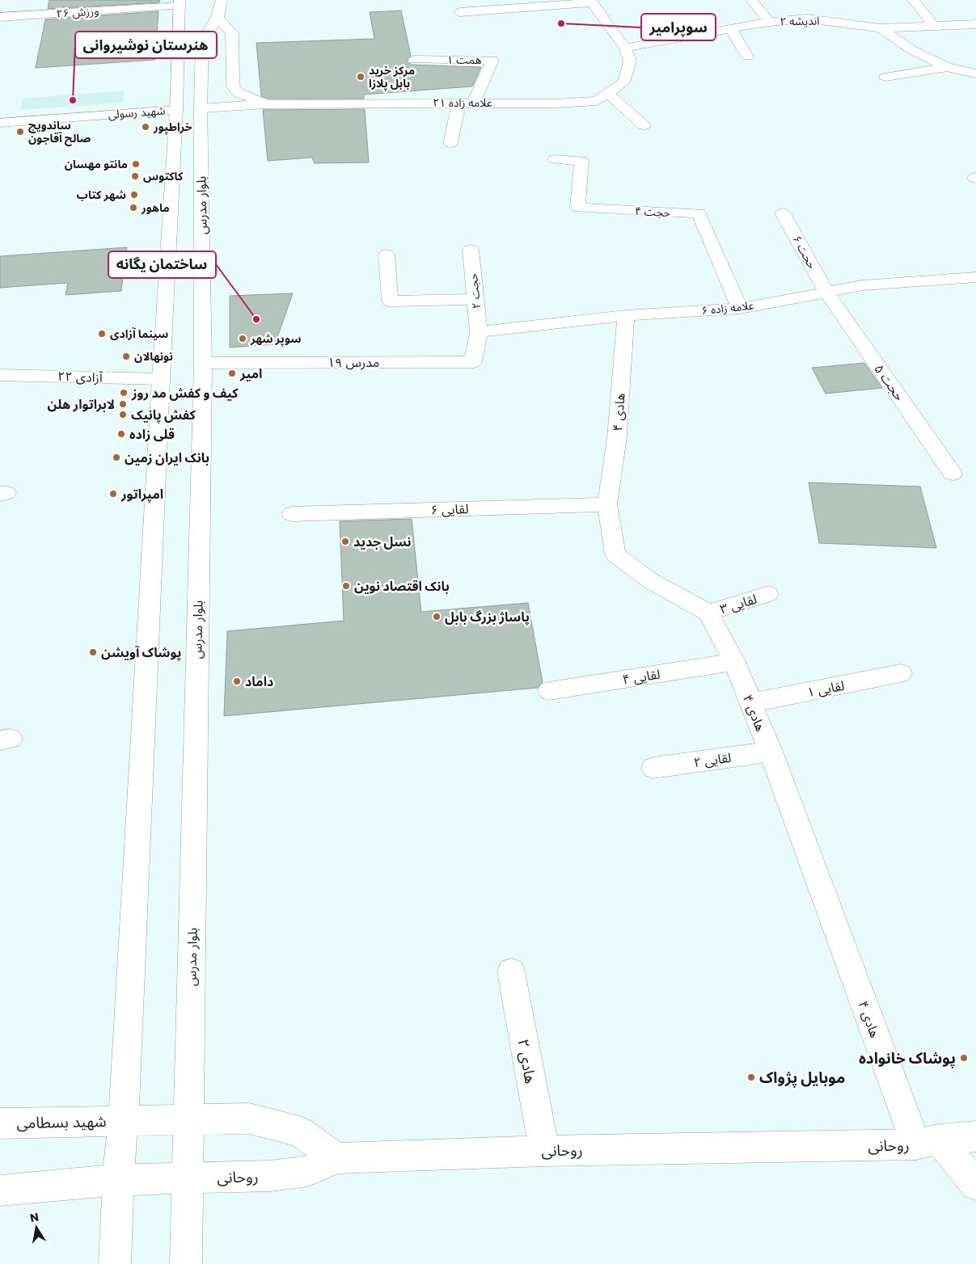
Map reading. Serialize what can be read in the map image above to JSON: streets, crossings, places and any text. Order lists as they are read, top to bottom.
{
  "streets": {
    "street": [
      "ورزش ۲۶",
      "اندیشه ۲",
      "همت ۱",
      "علامه زاده ۲۱",
      "شهید رسولی",
      "بلوار مدرس",
      "حجت ۴",
      "حجت ۶",
      "حجت ۲",
      "علامه زاده ۶",
      "مدرس ۱۹",
      "آزادی ٢٢",
      "حجت ۵",
      "هادی ۴",
      "لقایی ۶",
      "لقایی ۳",
      "لقایی ۴",
      "لقایی ۱",
      "لقایی ۲",
      "هادی ۲",
      "شهید بسطامی",
      "روحانی"
    ]
  },
  "crossings": [
    ["اندیشه ۲", "علامه زاده ۲۱"],
    ["همت ۱", "علامه زاده ۲۱"],
    ["علامه زاده ۲۱", "بلوار مدرس"],
    ["بلوار مدرس", "مدرس ۱۹"],
    ["بلوار مدرس", "شهید بسطامی"],
    ["بلوار مدرس", "روحانی"],
    ["حجت ۴", "علامه زاده ۶"],
    ["حجت ۶", "علامه زاده ۶"],
    ["حجت ۶", "حجت ۵"],
    ["حجت ۲", "علامه زاده ۶"],
    ["حجت ۲", "مدرس ۱۹"],
    ["علامه زاده ۶", "مدرس ۱۹"],
    ["علامه زاده ۶", "حجت ۵"],
    ["علامه زاده ۶", "هادی ۴"],
    ["هادی ۴", "لقایی ۶"],
    ["هادی ۴", "لقایی ۳"],
    ["هادی ۴", "لقایی ۴"],
    ["هادی ۴", "لقایی ۱"],
    ["هادی ۴", "لقایی ۲"],
    ["هادی ۴", "روحانی"],
    ["هادی ۲", "روحانی"],
    ["شهید بسطامی", "روحانی"]
  ],
  "places": [
    "سوپرامیر",
    "مرکز خرید بابل پلازا",
    "هنرستان نوشیروانی",
    "خراطپور",
    "ساندویچ صالح آقاجون",
    "مانتو مهسان",
    "کاکتوس",
    "شهر کتاب",
    "ماهور",
    "ساختمان یگانه",
    "سینما آزادی",
    "سوپر شهر",
    "نونهالان",
    "امیر",
    "کیف و کفش مد روز",
    "لابراتوار هلن",
    "کفش پانیک",
    "قلی زاده",
    "بانک ایران زمین",
    "امپراتور",
    "نسل جدید",
    "بانک اقتصاد نوین",
    "پاساژ بزرگ بابل",
    "پوشاک آویشن",
    "داماد",
    "پوشاک خانواده",
    "موبایل پژواک"
  ],
  "north": "top"
}
